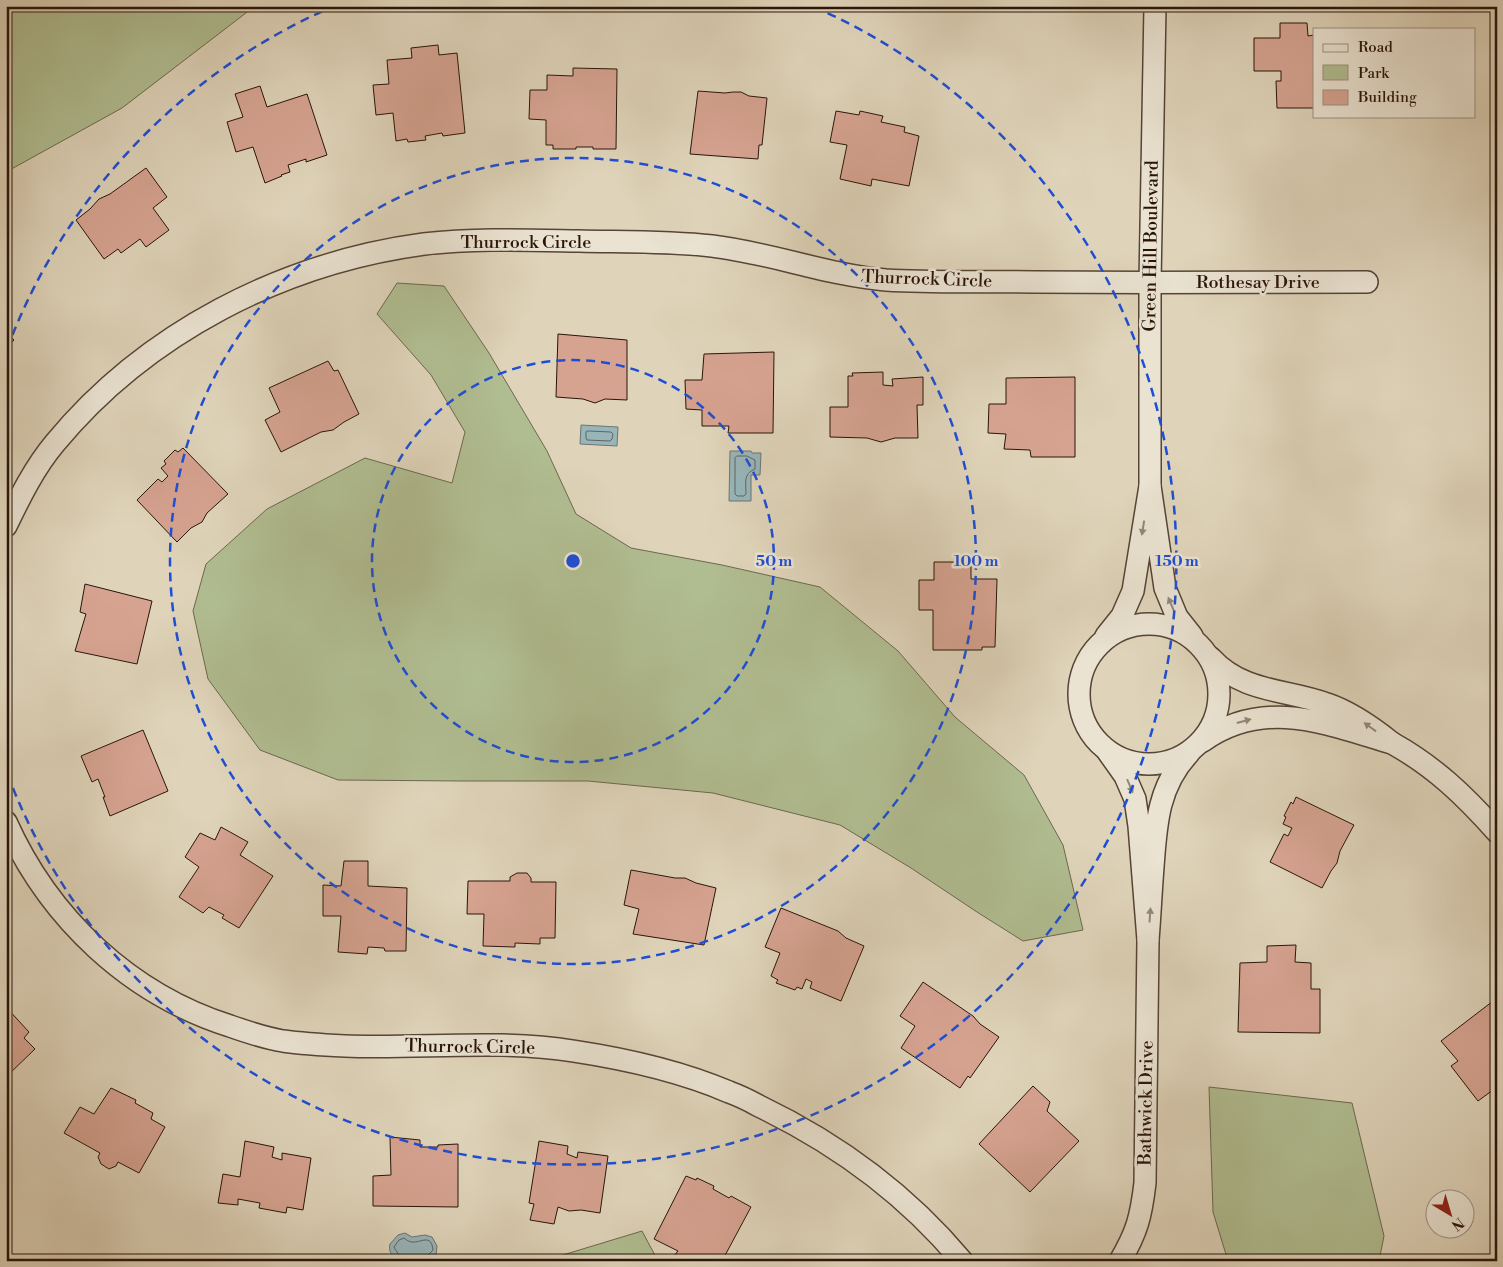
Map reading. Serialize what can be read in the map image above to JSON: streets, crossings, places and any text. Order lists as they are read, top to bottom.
{
  "streets": {
    "street": [
      "Thurrock Circle",
      "Green Hill Boulevard",
      "Rothesay Drive",
      "Bathwick Drive"
    ]
  },
  "crossings": [
    ["Thurrock Circle", "Green Hill Boulevard"],
    ["Thurrock Circle", "Rothesay Drive"],
    ["Green Hill Boulevard", "Rothesay Drive"],
    ["Green Hill Boulevard", "Bathwick Drive"]
  ],
  "legend": ["Road", "Park", "Building"],
  "north": "bottom right",
  "rings": ["50 m", "100 m", "150 m"]
}
